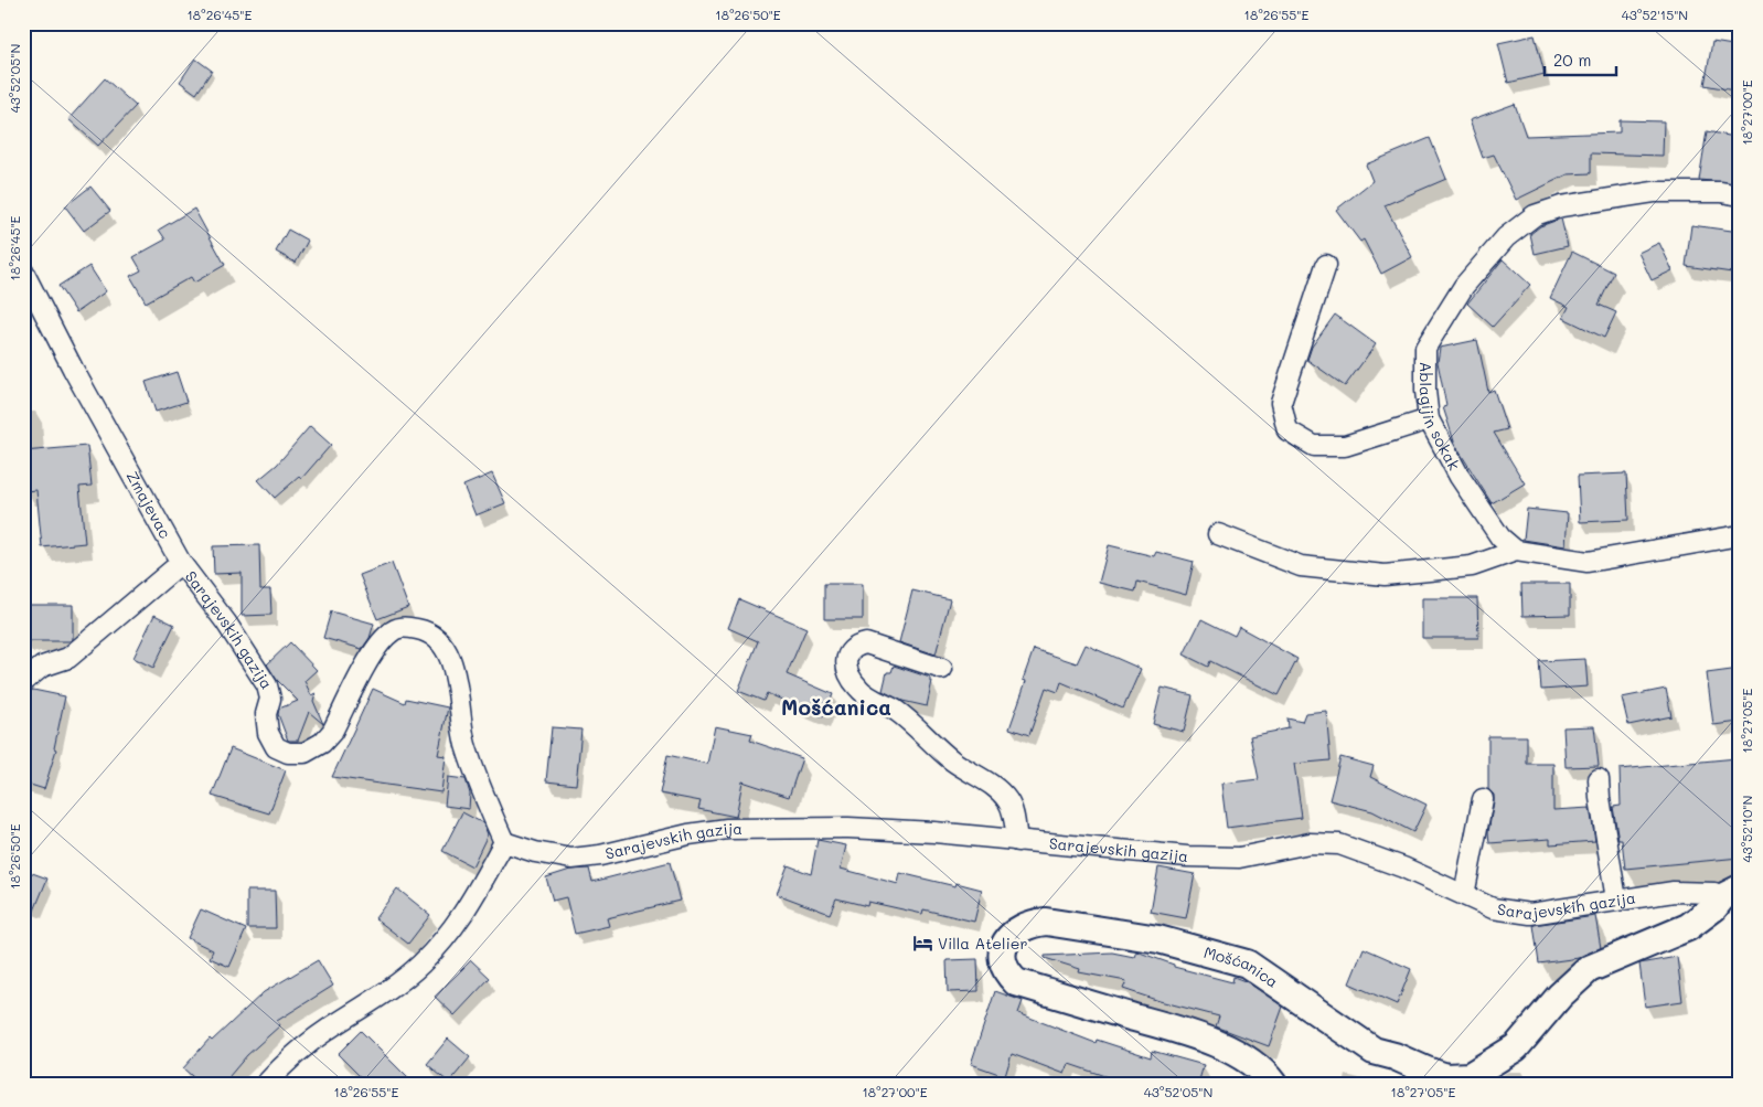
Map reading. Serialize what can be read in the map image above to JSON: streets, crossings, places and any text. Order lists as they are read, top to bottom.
{
  "streets": {
    "main road": ["Mošćanica"],
    "street": ["Ablagijin sokak", "Zmajevac", "Sarajevskih gazija"]
  },
  "crossings": [
    ["Zmajevac", "Sarajevskih gazija"],
    ["Sarajevskih gazija", "Mošćanica"]
  ],
  "districts": ["Mošćanica"],
  "places": {
    "hotel": ["Villa Atelier"]
  },
  "scale_bar": "20 m",
  "coordinates": [
    "18°26'45\"E",
    "18°26'50\"E",
    "18°26'55\"E",
    "43°52'15\"N",
    "43°52'05\"N",
    "18°27'00\"E",
    "18°27'05\"E",
    "43°52'10\"N"
  ]
}
